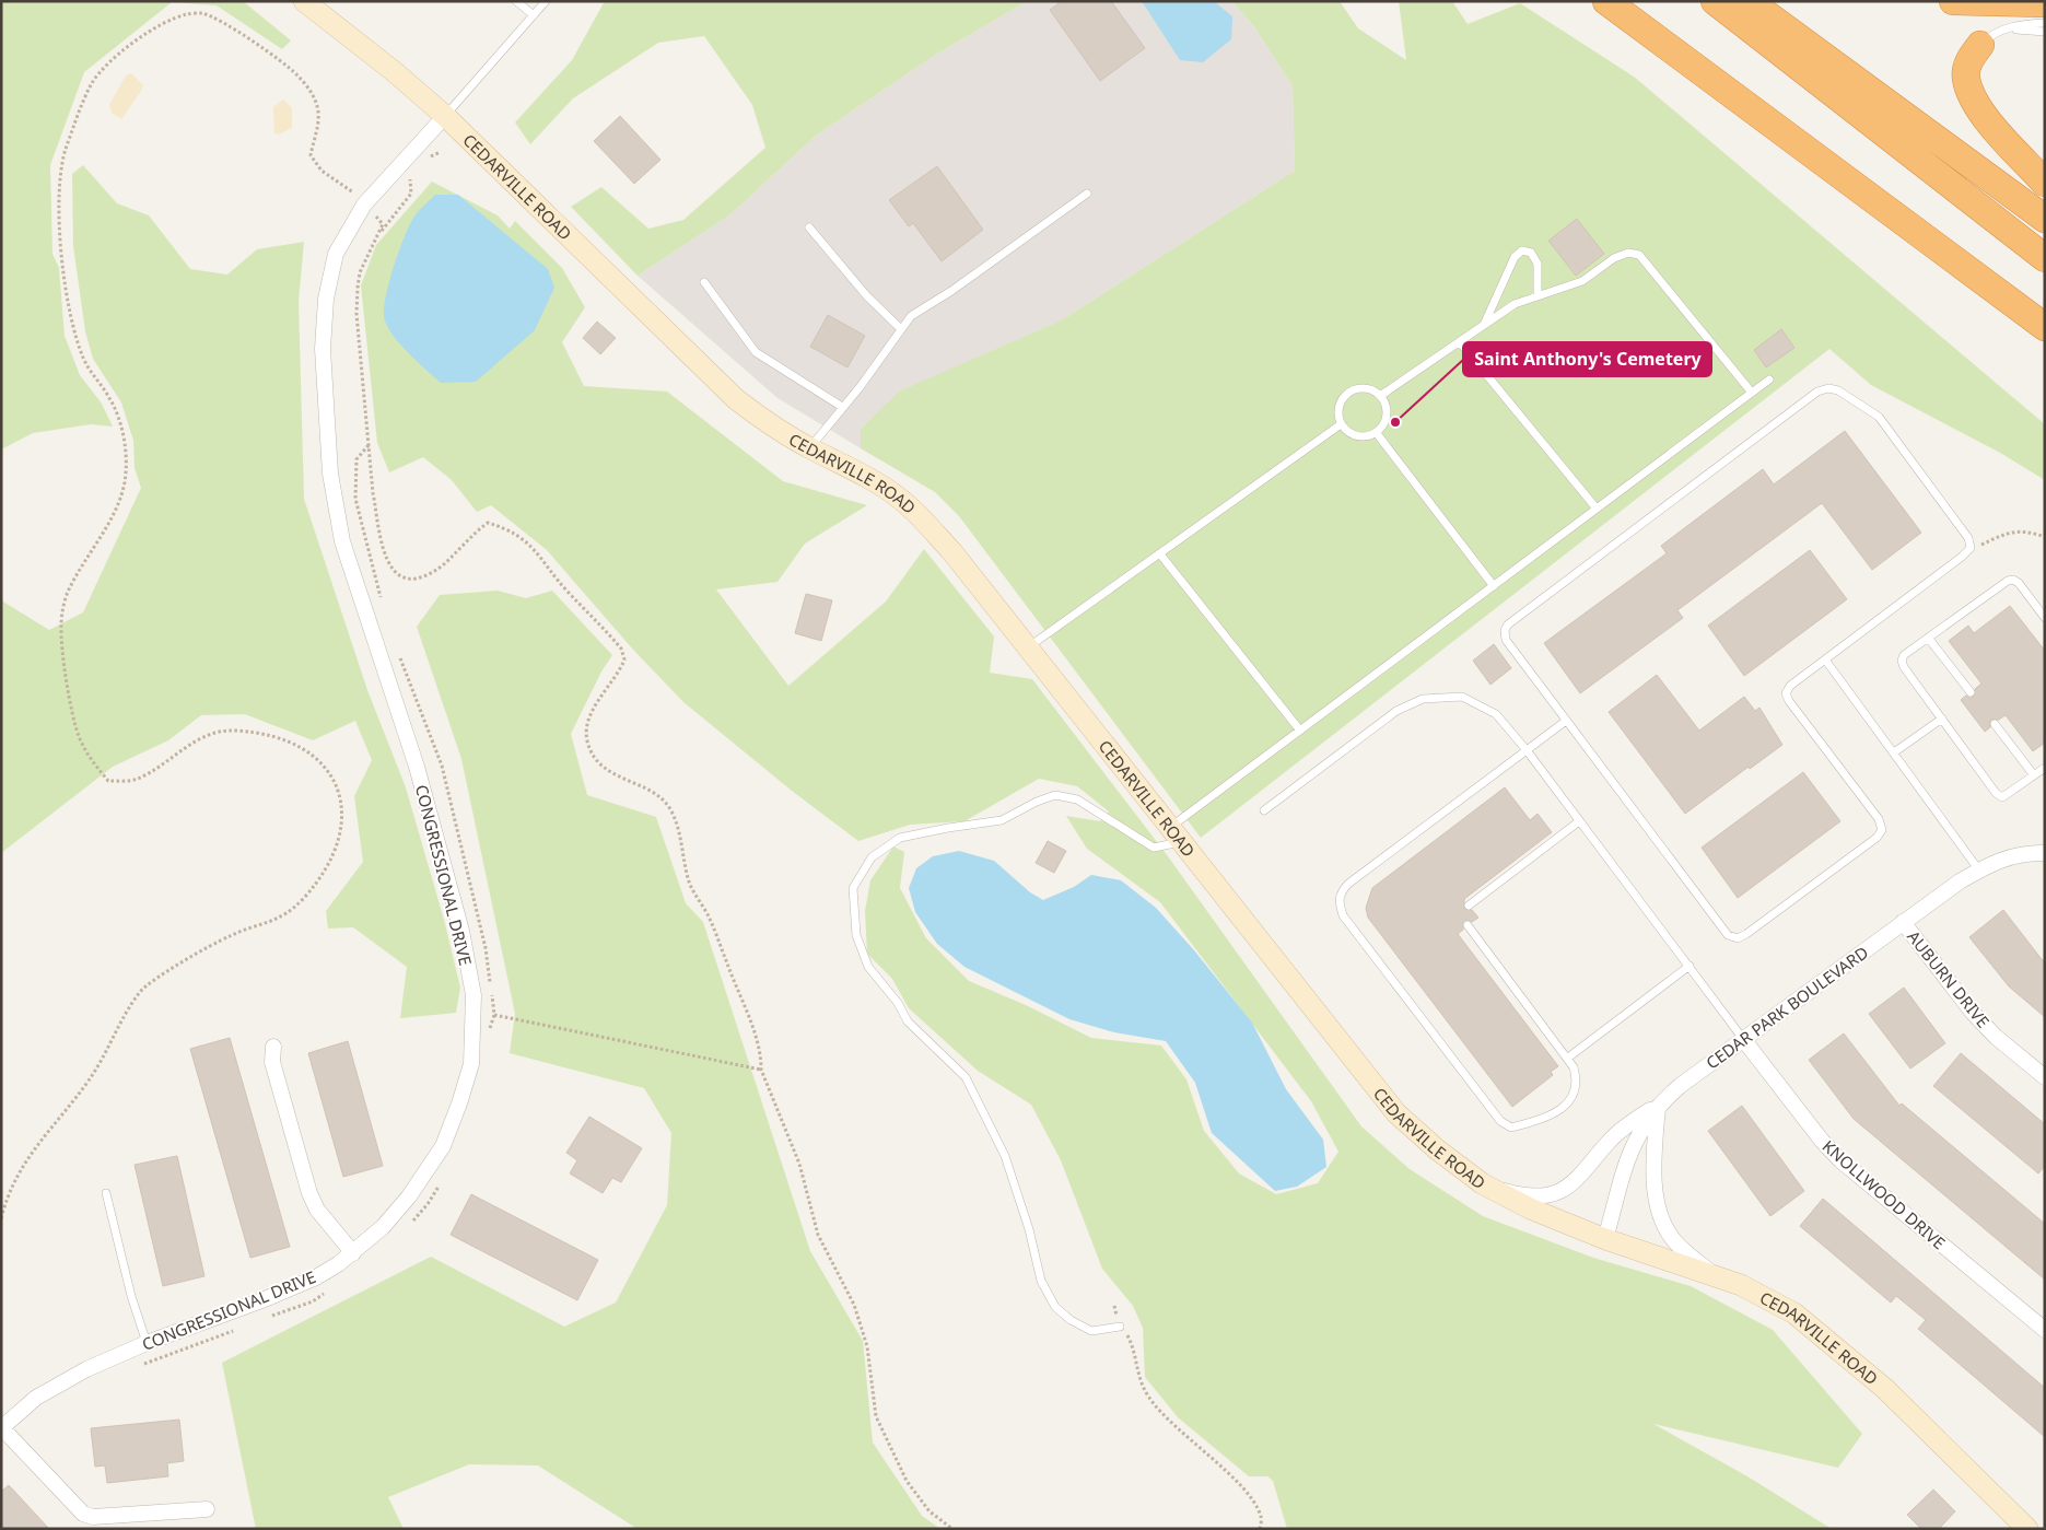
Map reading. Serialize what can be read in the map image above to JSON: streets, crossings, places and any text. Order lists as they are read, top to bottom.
{
  "streets": {
    "main road": ["CEDARVILLE ROAD"],
    "street": [
      "CONGRESSIONAL DRIVE",
      "AUBURN DRIVE",
      "CEDAR PARK BOULEVARD",
      "KNOLLWOOD DRIVE"
    ]
  },
  "crossings": [
    ["CEDARVILLE ROAD", "CONGRESSIONAL DRIVE"],
    ["CEDARVILLE ROAD", "CEDAR PARK BOULEVARD"],
    ["AUBURN DRIVE", "CEDAR PARK BOULEVARD"],
    ["CEDAR PARK BOULEVARD", "KNOLLWOOD DRIVE"]
  ],
  "places": ["Saint Anthony's Cemetery"]
}
